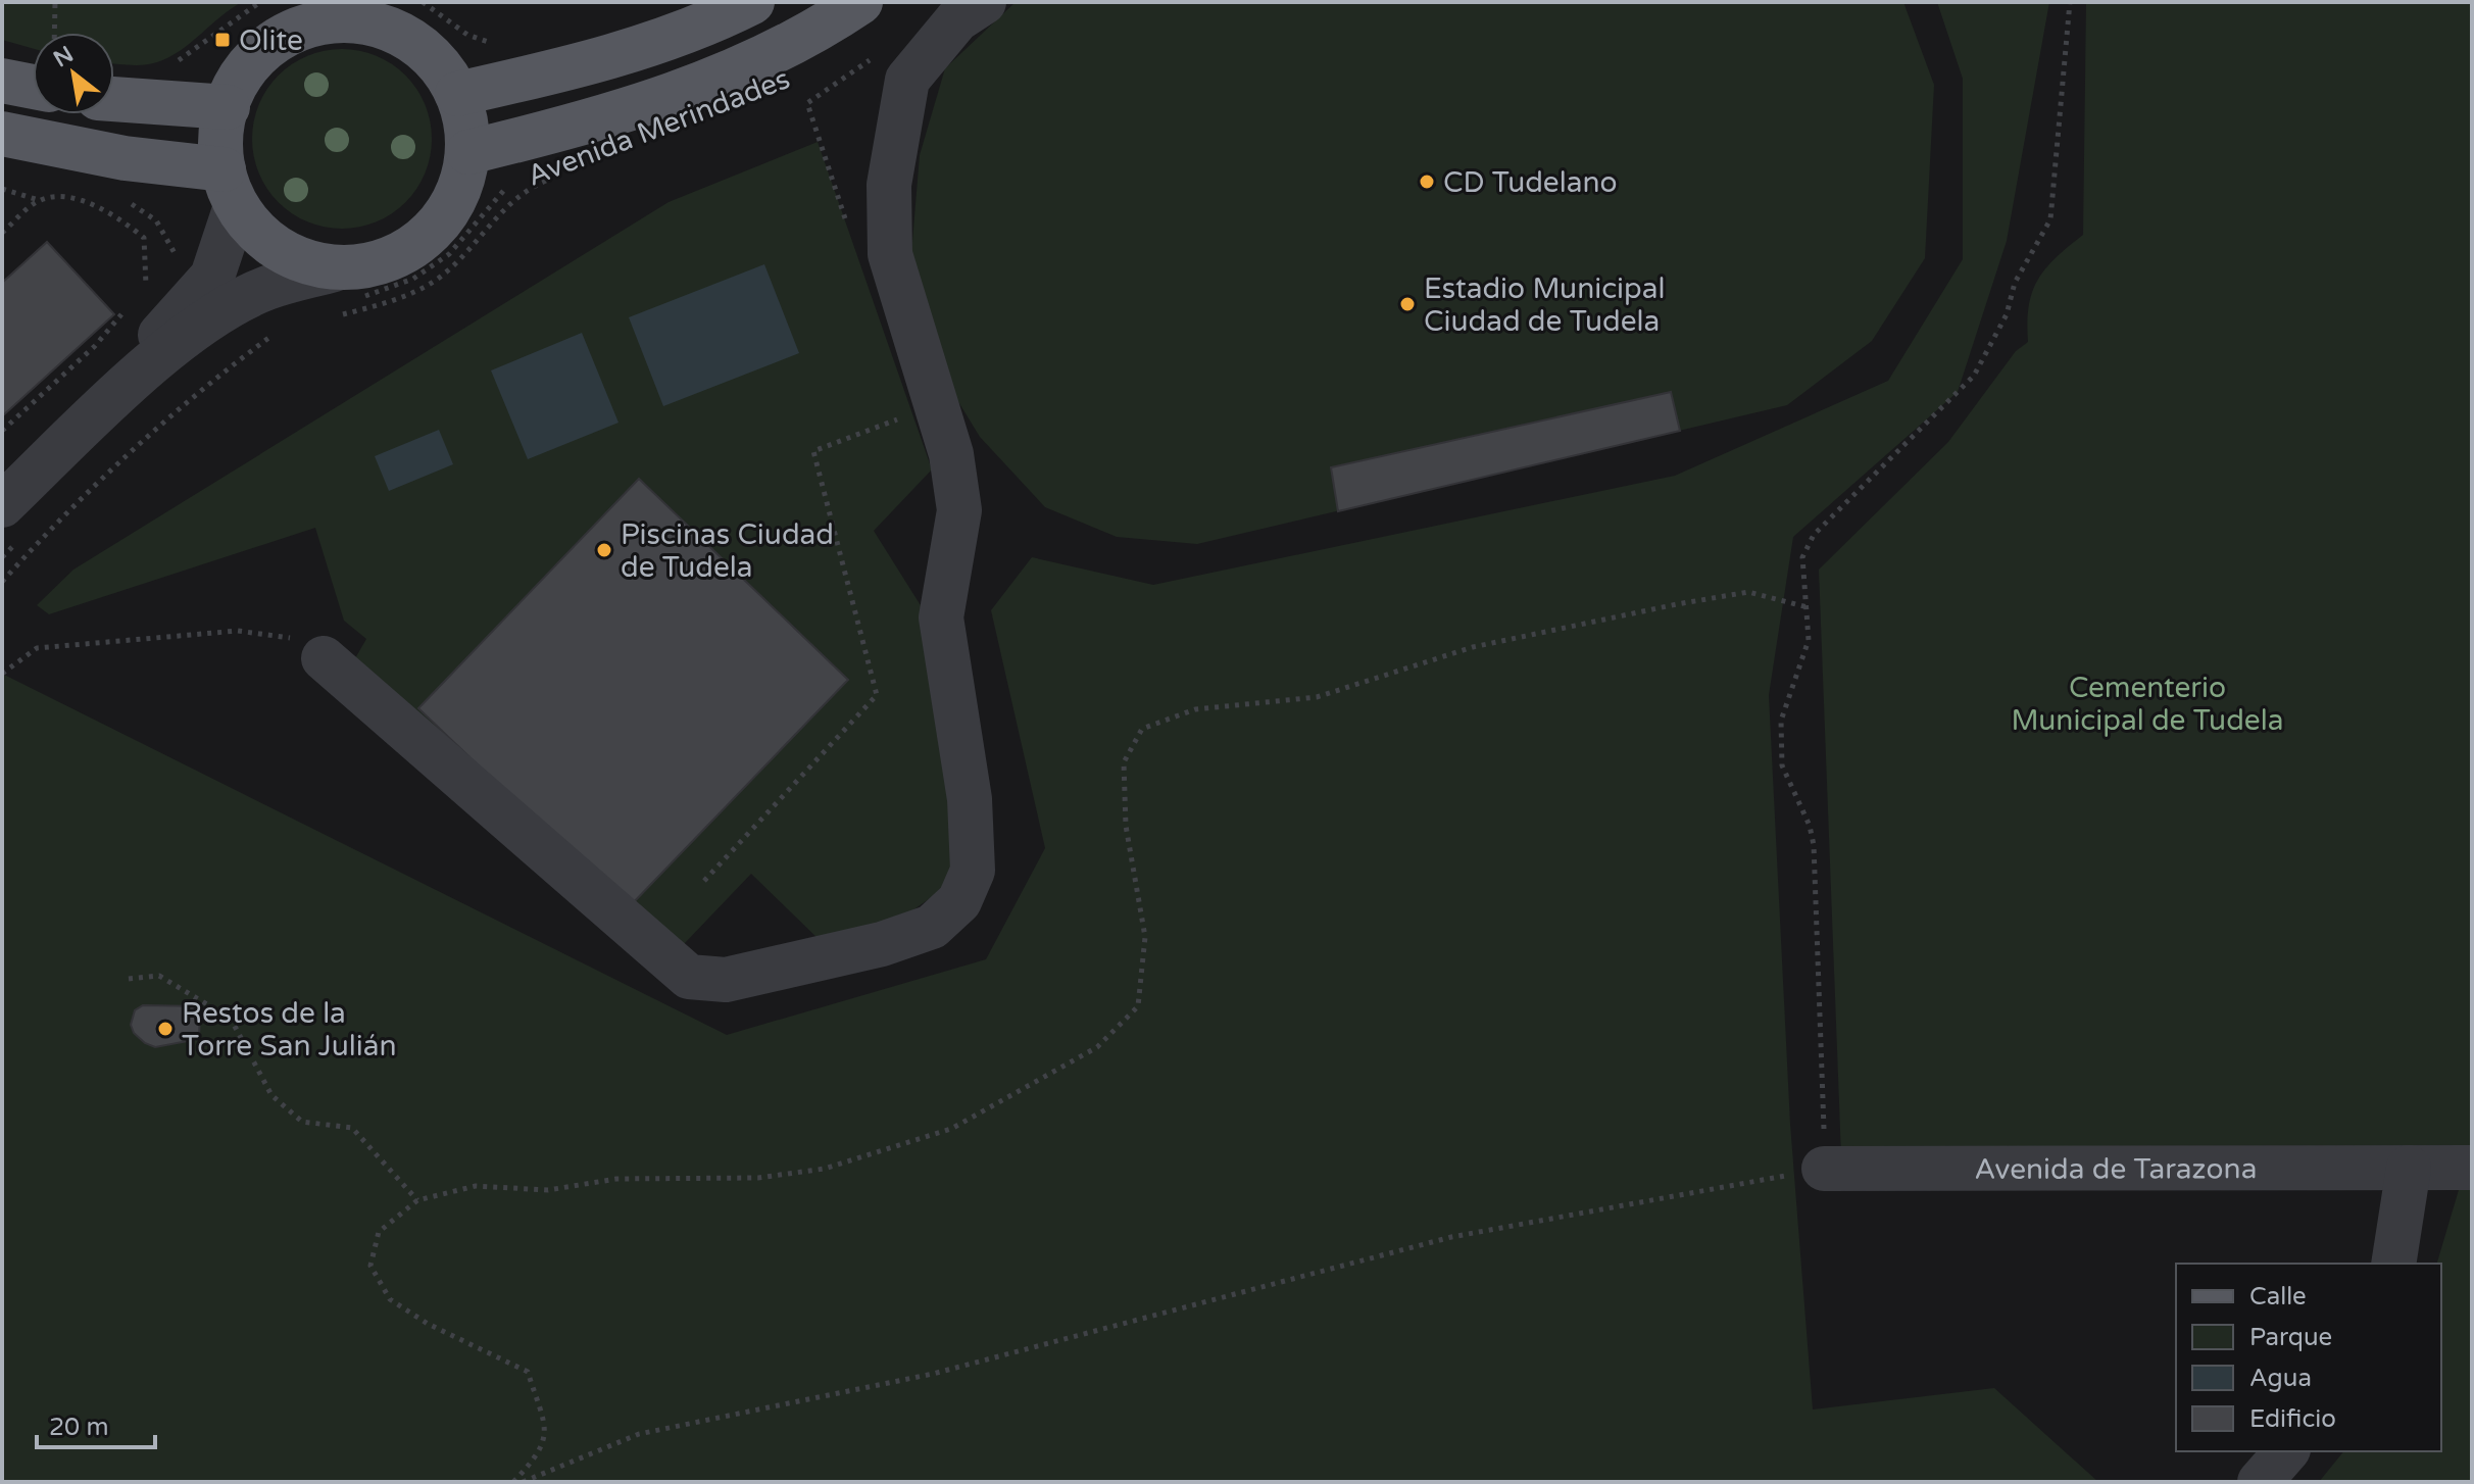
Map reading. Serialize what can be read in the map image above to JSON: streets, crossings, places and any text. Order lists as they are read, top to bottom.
{
  "streets": {
    "main road": ["Avenida Merindades"],
    "street": ["Avenida de Tarazona"]
  },
  "parks": ["Cementerio Municipal de Tudela"],
  "places": {
    "transit": ["Olite"],
    "other": [
      "CD Tudelano",
      "Estadio Municipal Ciudad de Tudela",
      "Piscinas Ciudad de Tudela",
      "Restos de la Torre San Julián"
    ]
  },
  "legend": [
    "Calle",
    "Parque",
    "Agua",
    "Edificio"
  ],
  "scale_bar": "20 m",
  "north": "top left"
}
